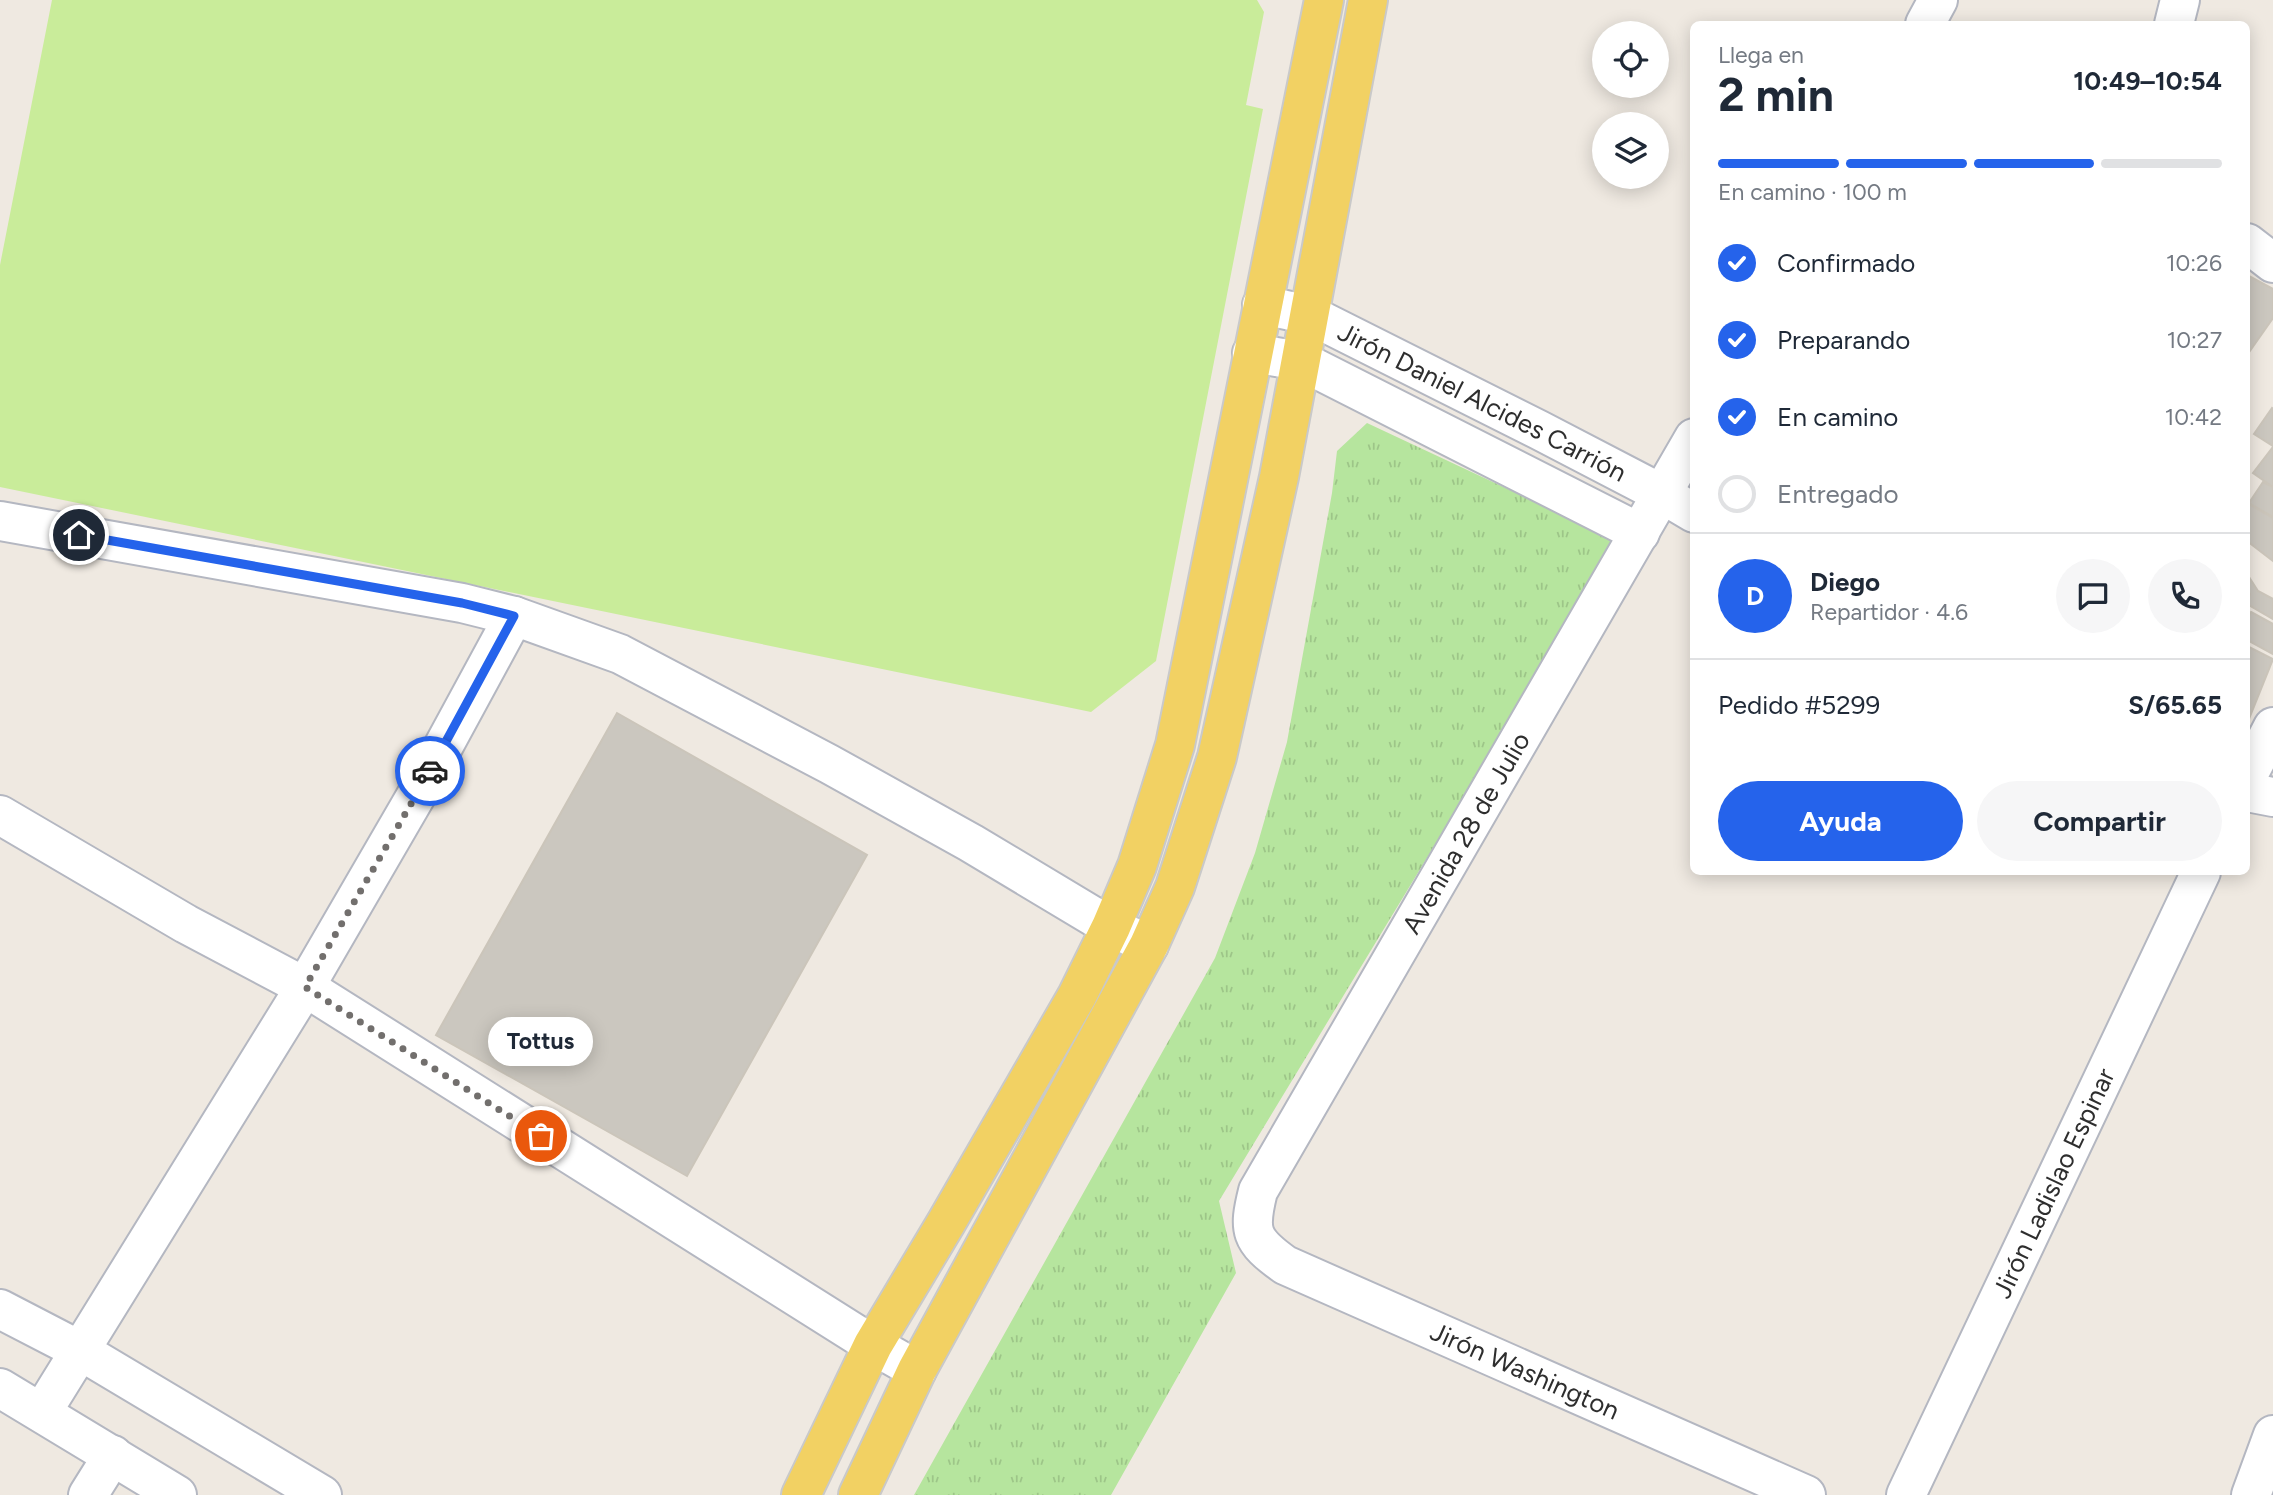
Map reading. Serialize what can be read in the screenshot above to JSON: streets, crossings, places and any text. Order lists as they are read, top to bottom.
{
  "streets": {
    "street": [
      "Jirón Daniel Alcides Carrión",
      "Avenida 28 de Julio",
      "Jirón Ladislao Espinar",
      "Jirón Washington"
    ]
  },
  "crossings": [
    ["Jirón Daniel Alcides Carrión", "Avenida 28 de Julio"],
    ["Avenida 28 de Julio", "Jirón Washington"]
  ],
  "places": ["Tottus"],
  "page": {
    "heading": ["2 min", "Llega en", "10:49–10:54"],
    "panel": [
      "Diego",
      "Repartidor · 4.6",
      "Pedido #5299",
      "S/65.65"
    ],
    "bar": "En camino · 100 m",
    "list": [
      ["Confirmado", "10:26"],
      ["Preparando", "10:27"],
      ["En camino", "10:42"],
      "Entregado"
    ],
    "round": "D",
    "buttons": ["Ayuda", "Compartir"],
    "bubble": "Tottus"
  }
}
